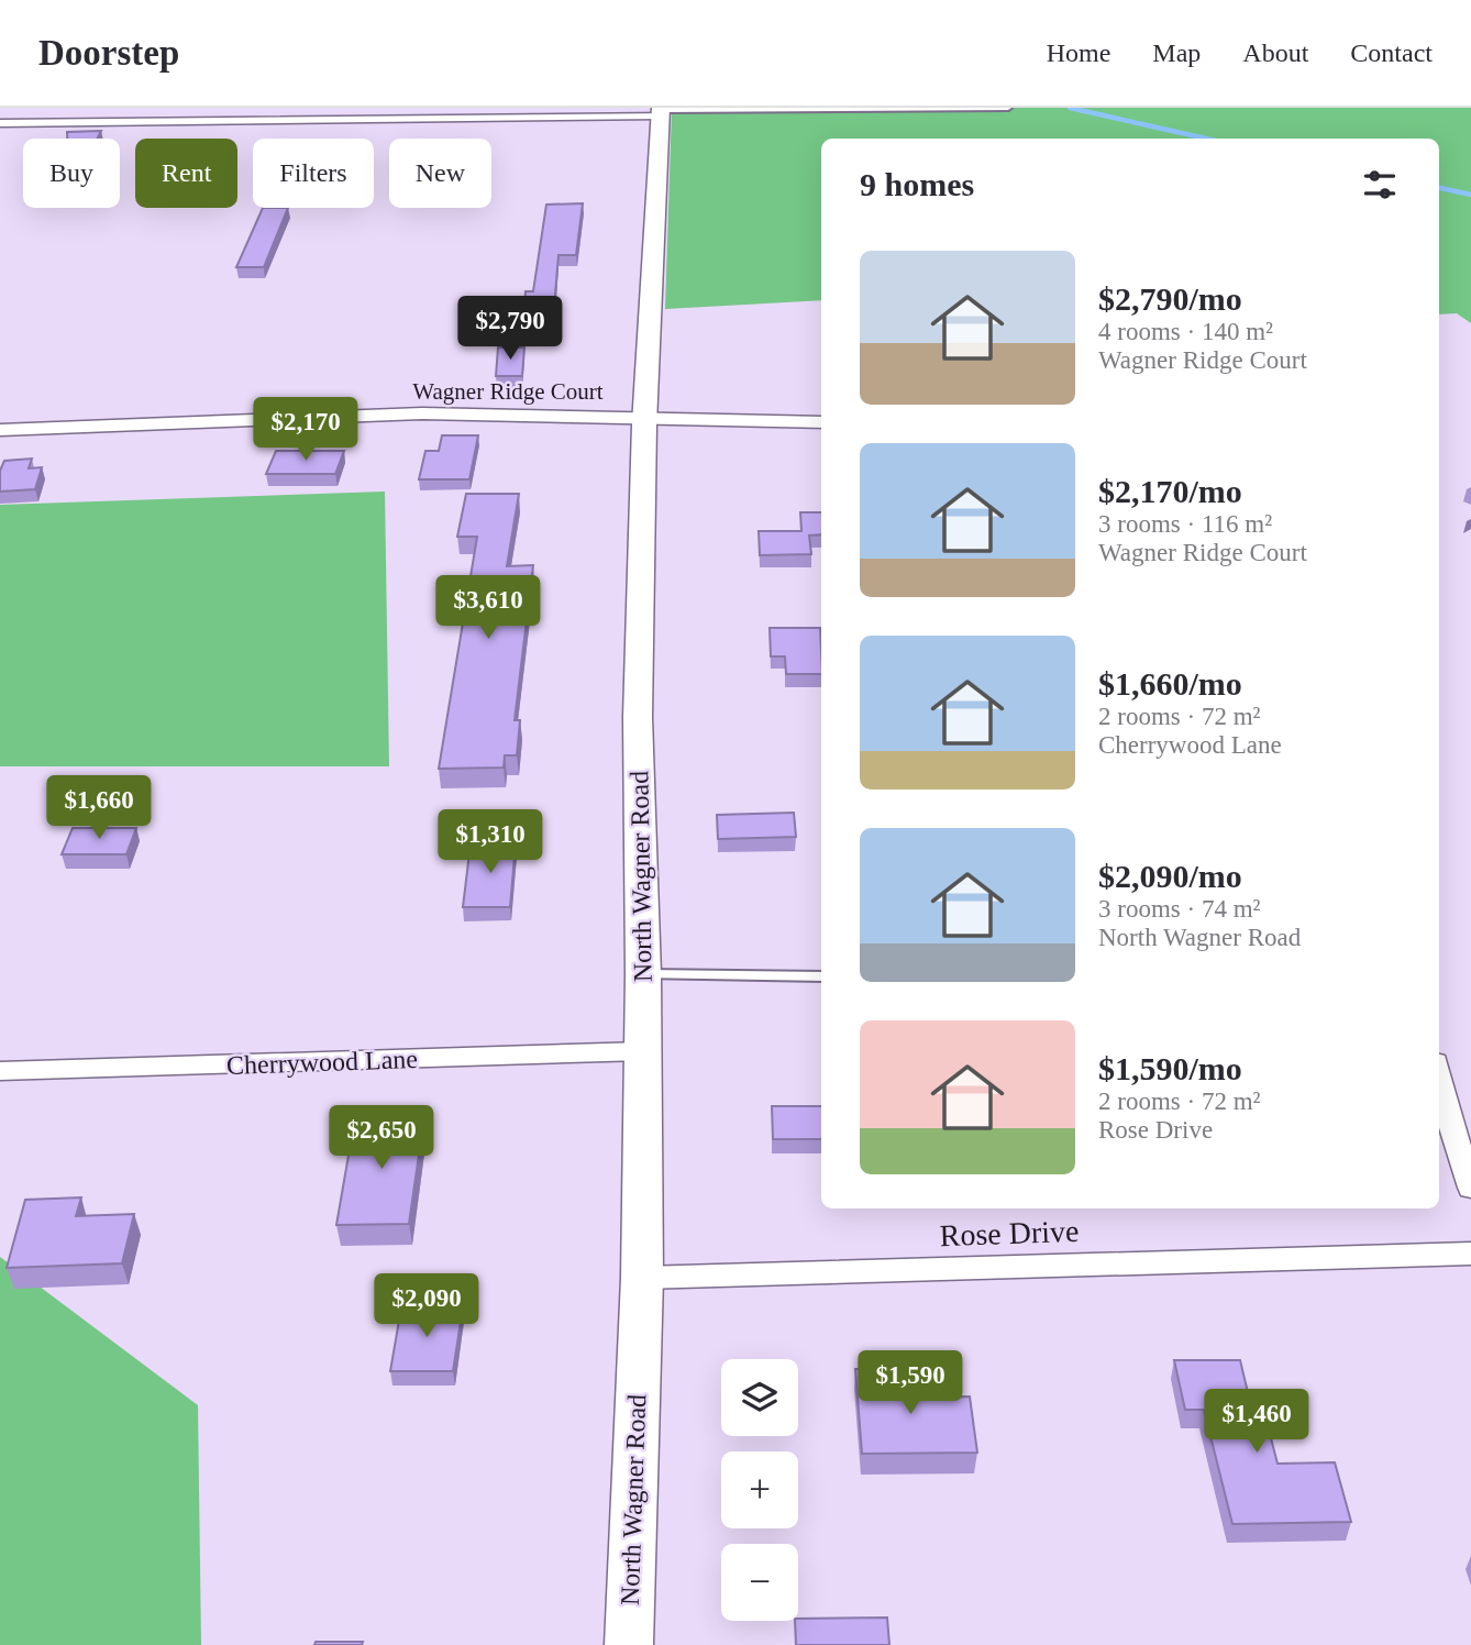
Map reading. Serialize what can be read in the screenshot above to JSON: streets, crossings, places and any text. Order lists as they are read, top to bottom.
{
  "streets": {
    "main road": ["North Wagner Road"],
    "street": ["Wagner Ridge Court", "Cherrywood Lane", "Rose Drive"]
  },
  "crossings": [
    ["Wagner Ridge Court", "North Wagner Road"],
    ["North Wagner Road", "Cherrywood Lane"],
    ["North Wagner Road", "Rose Drive"]
  ],
  "page": {
    "header": "Doorstep",
    "nav": [
      "Home",
      "Map",
      "About",
      "Contact"
    ],
    "chip": [
      "Buy",
      "Rent",
      "Filters",
      "New"
    ],
    "heading": "9 homes",
    "list": [
      {
        "name": "$2,790/mo",
        "note": "4 rooms · 140 m² · Wagner Ridge Court"
      },
      {
        "name": "$2,170/mo",
        "note": "3 rooms · 116 m² · Wagner Ridge Court"
      },
      {
        "name": "$1,660/mo",
        "note": "2 rooms · 72 m² · Cherrywood Lane"
      },
      {
        "name": "$2,090/mo",
        "note": "3 rooms · 74 m² · North Wagner Road"
      },
      {
        "name": "$1,590/mo",
        "note": "2 rooms · 72 m² · Rose Drive"
      }
    ],
    "price": [
      "$2,790",
      "$2,170",
      "$3,610",
      "$1,660",
      "$1,310",
      "$2,650",
      "$2,090",
      "$1,590",
      "$1,460"
    ],
    "map_buttons": ["+", "−"]
  }
}
